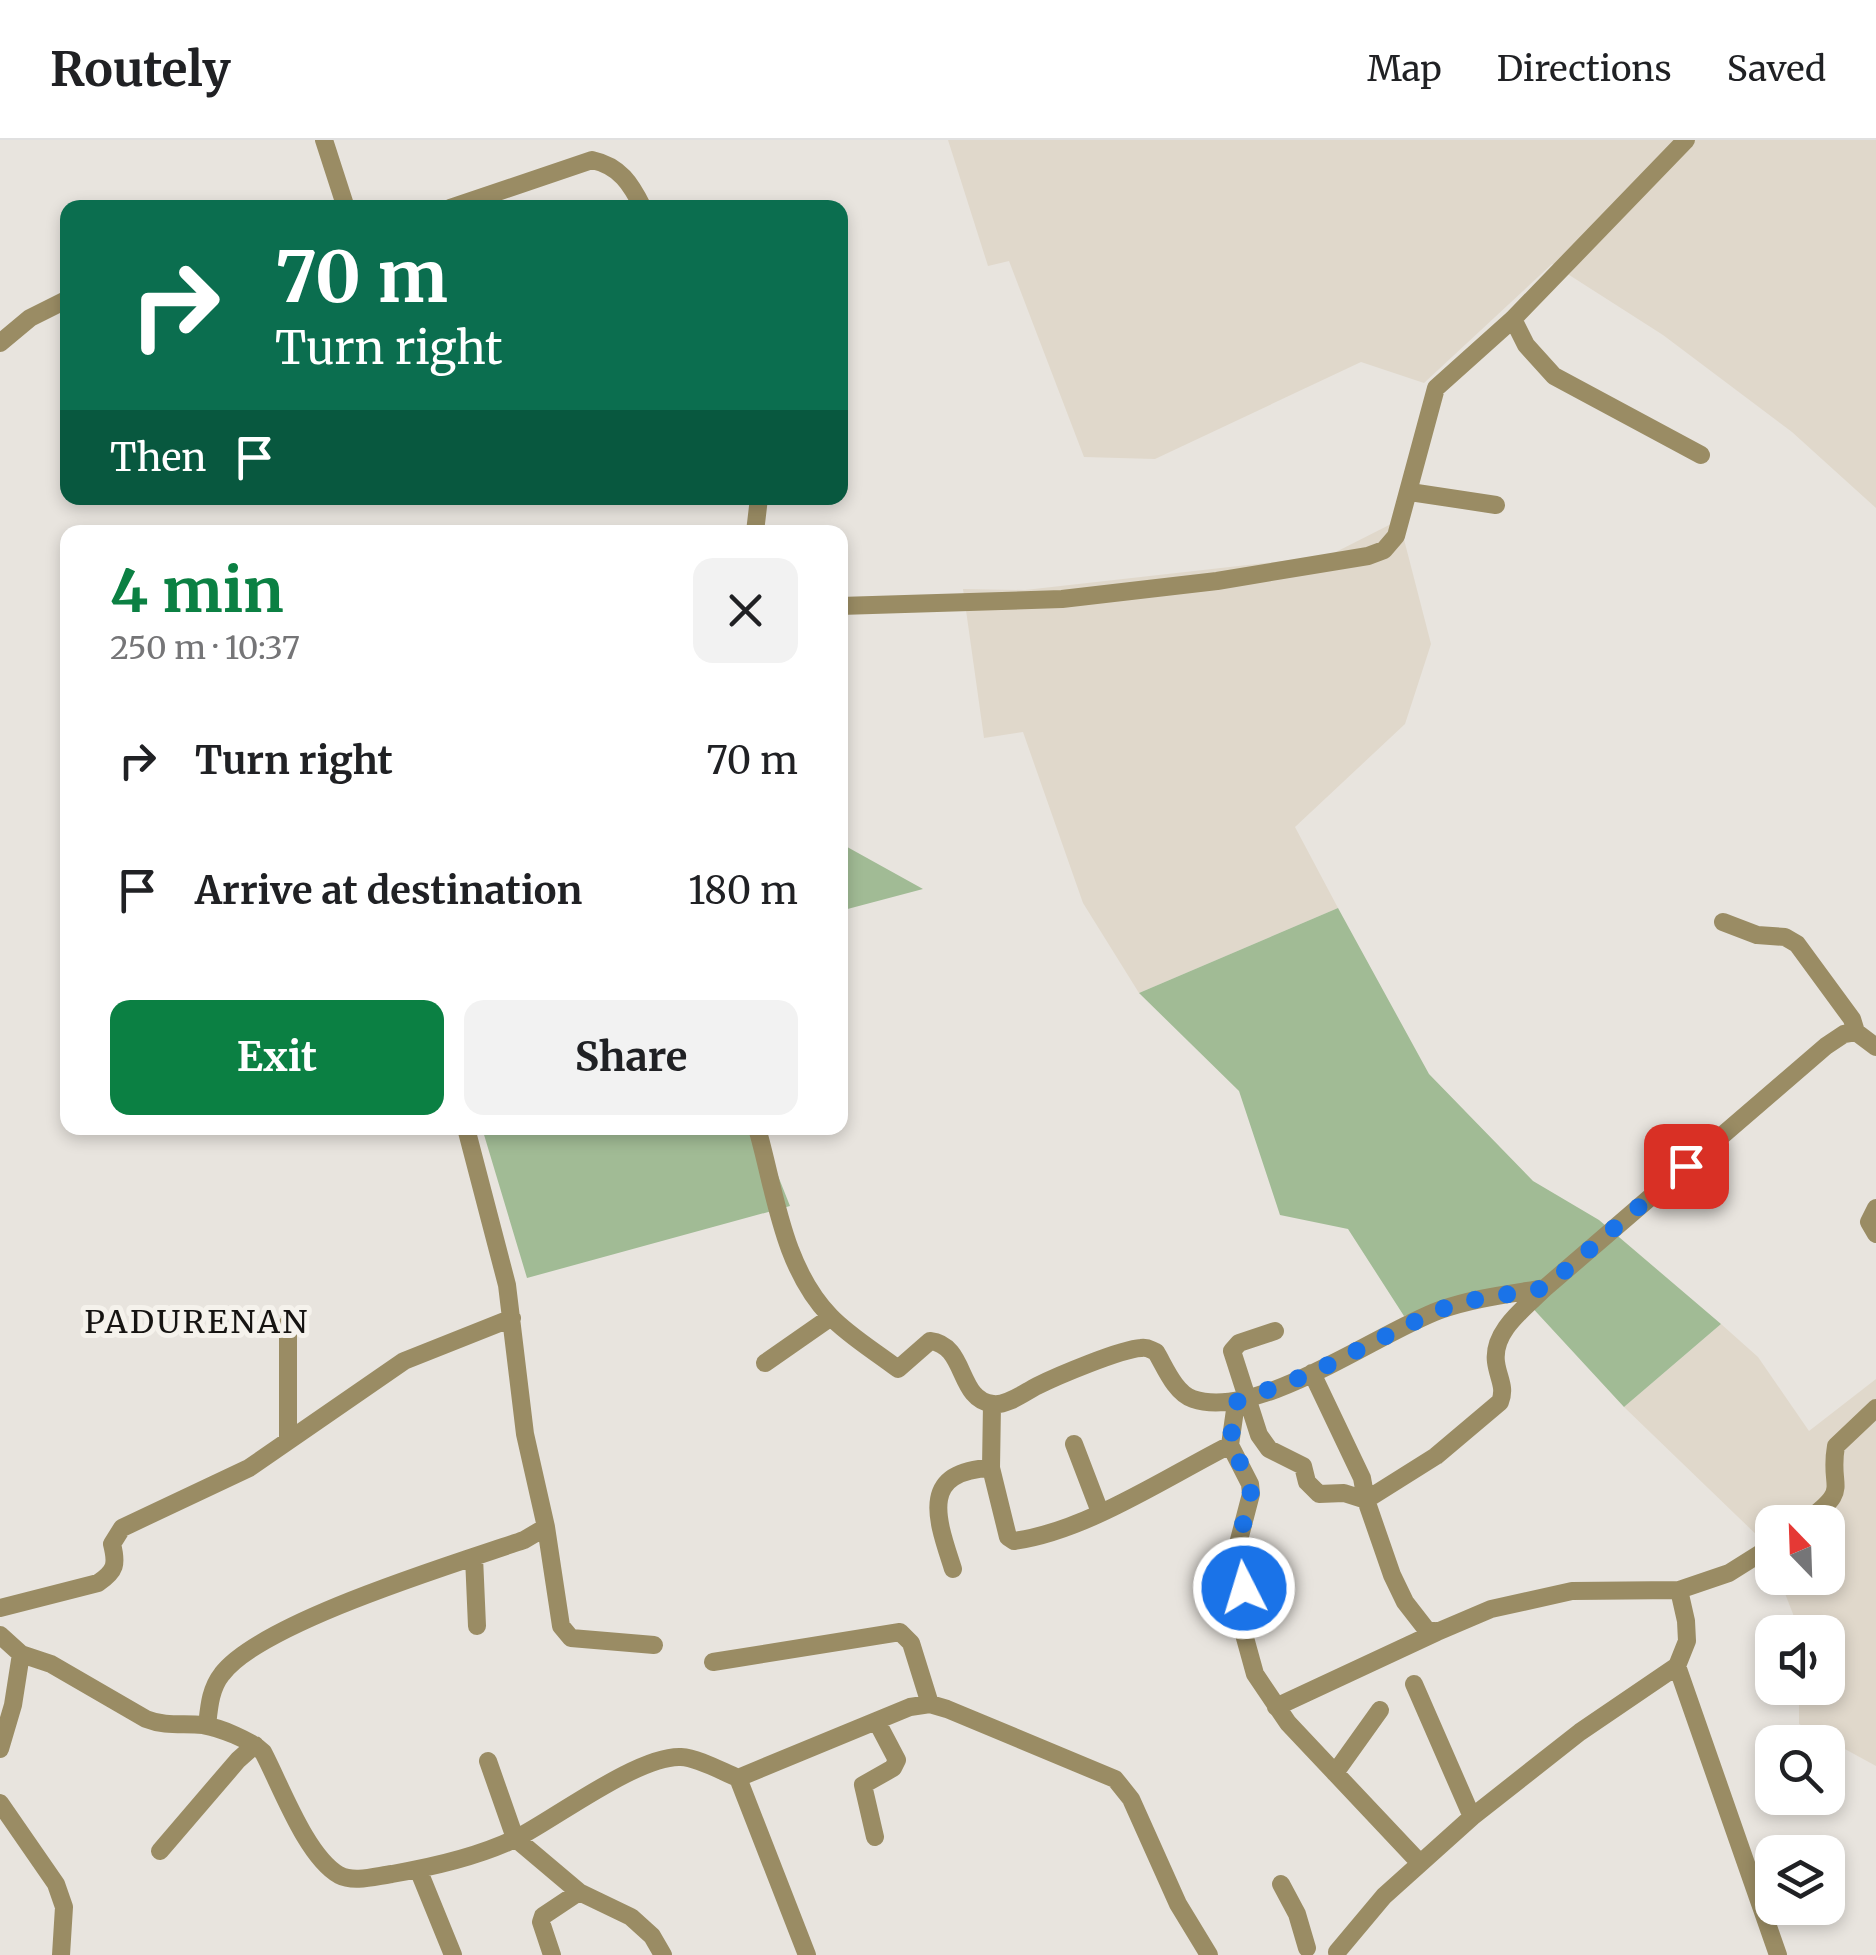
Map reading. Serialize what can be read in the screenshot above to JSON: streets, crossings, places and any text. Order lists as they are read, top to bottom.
{
  "districts": ["PADURENAN"],
  "north": "top left",
  "page": {
    "header": "Routely",
    "nav": ["Map", "Directions", "Saved"],
    "turn": ["70 m", "Turn right"],
    "then": "Then",
    "heading": ["4 min", "250 m · 10:37"],
    "list": [
      {
        "name": "Turn right",
        "value": "70 m"
      },
      {
        "name": "Arrive at destination",
        "value": "180 m"
      }
    ],
    "buttons": ["Exit", "Share"]
  }
}
